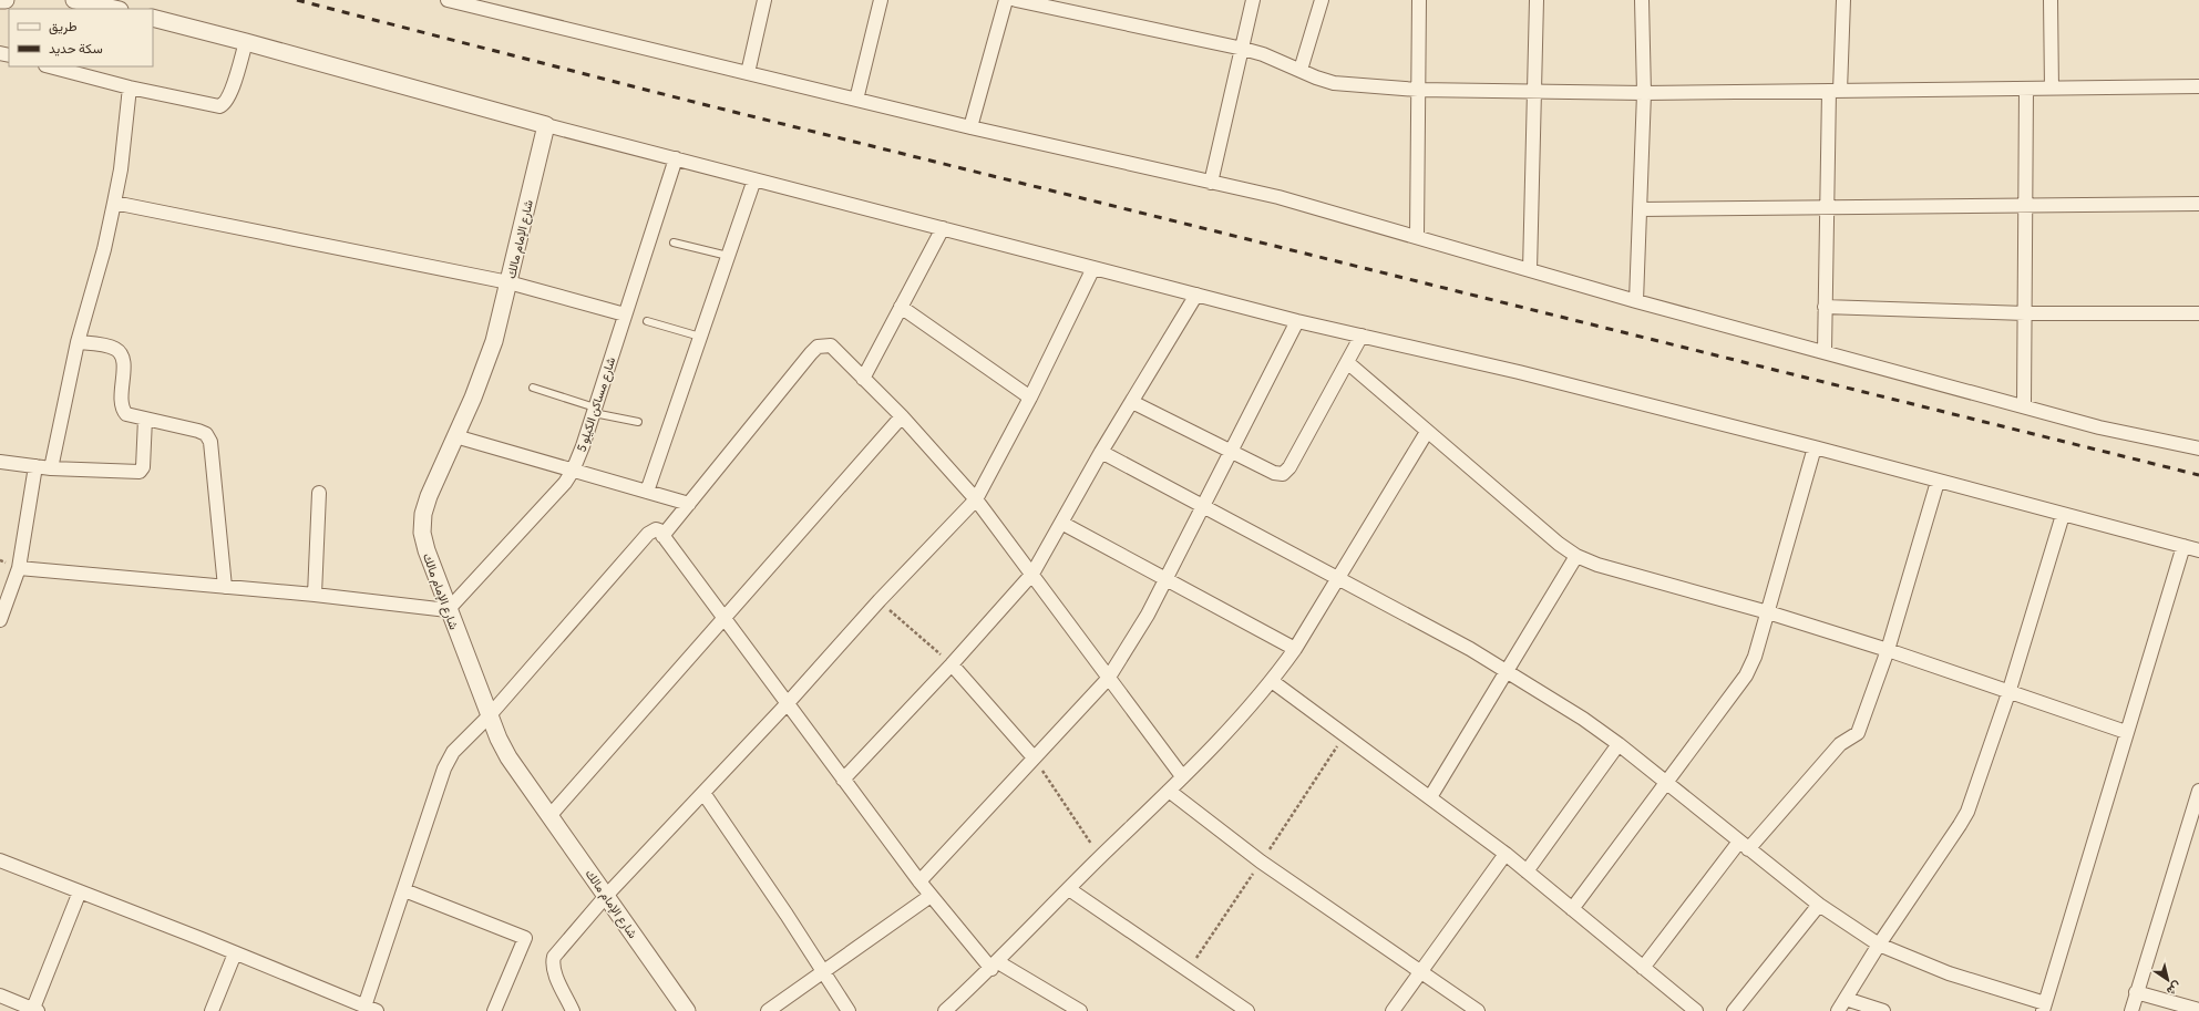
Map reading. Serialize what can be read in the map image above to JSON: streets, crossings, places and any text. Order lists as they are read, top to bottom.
{
  "streets": {
    "street": ["شارع الإمام مالك", "شارع مساكن الكيلو 5"]
  },
  "crossings": [
    ["شارع الإمام مالك", "شارع مساكن الكيلو 5"]
  ],
  "legend": ["طريق", "سكة حديد"],
  "north": "bottom right"
}
